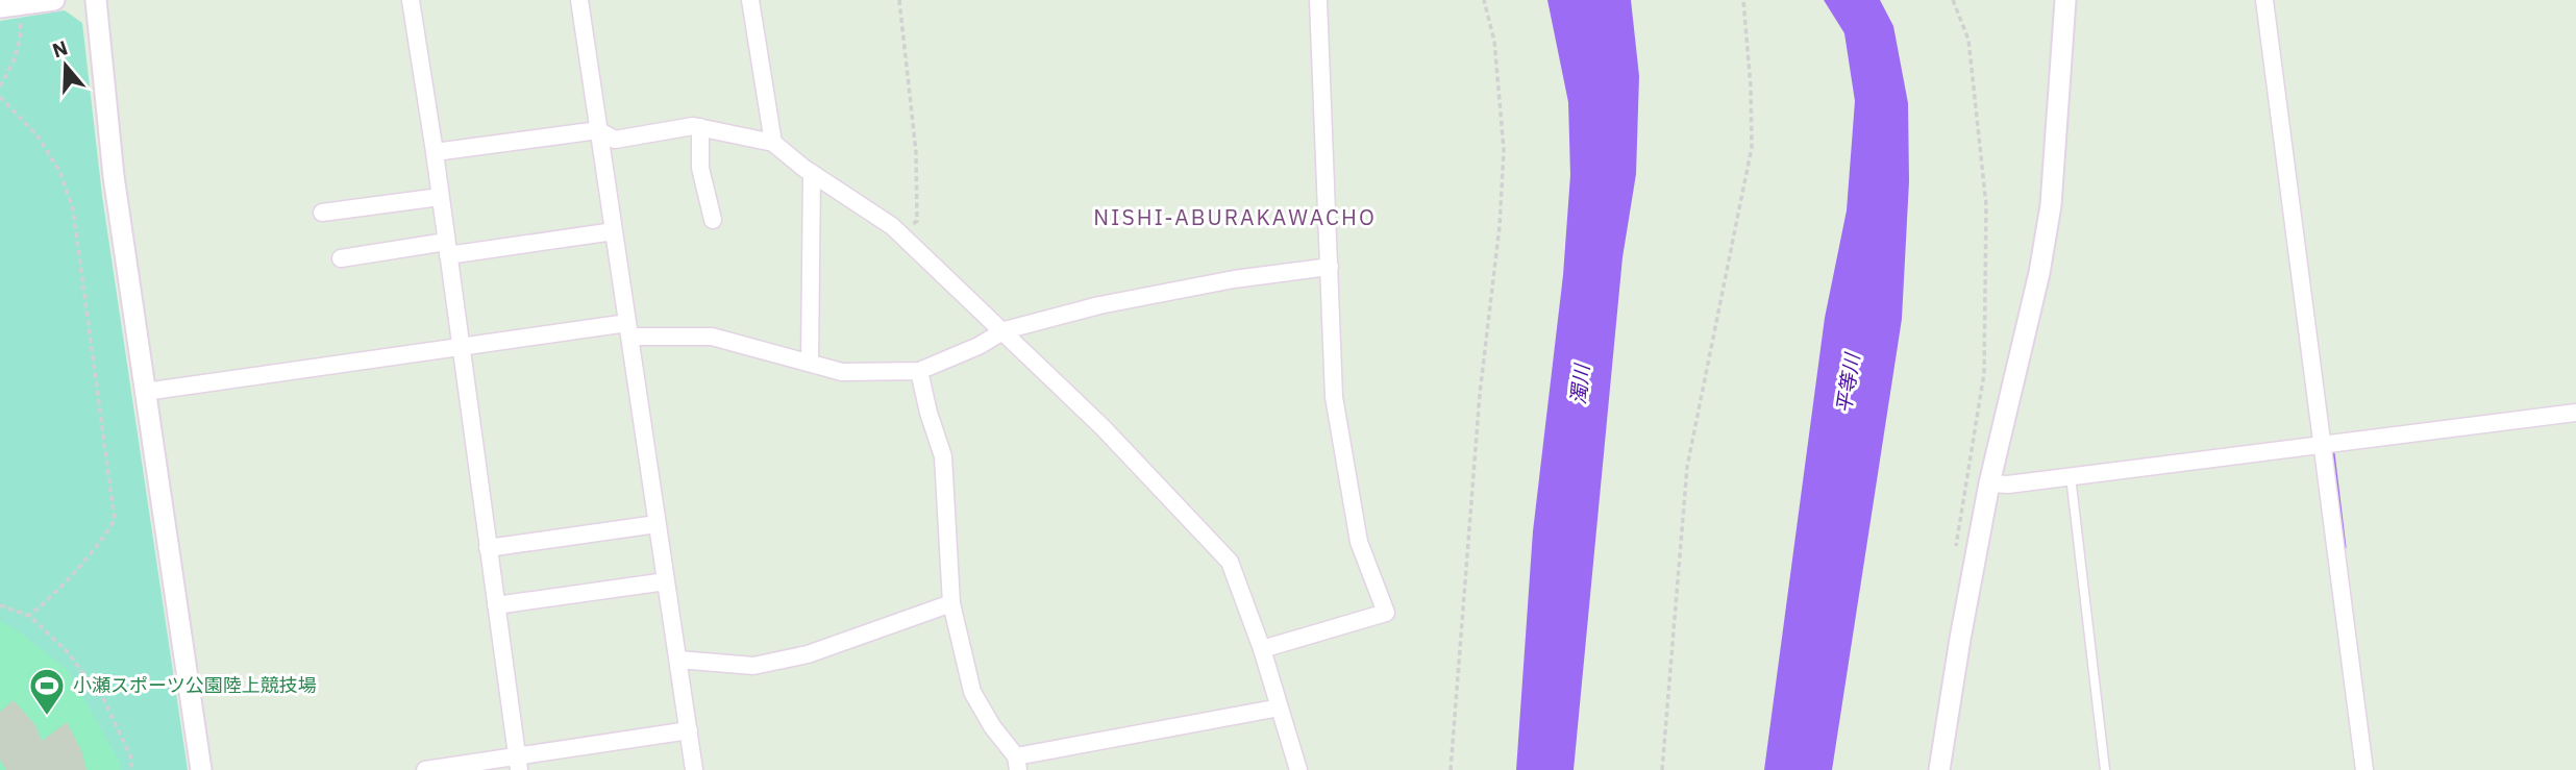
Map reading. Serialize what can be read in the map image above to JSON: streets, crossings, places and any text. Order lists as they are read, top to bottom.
{
  "districts": ["NISHI-ABURAKAWACHO"],
  "water": ["平等川", "濁川"],
  "places": {
    "sports": ["小瀬スポーツ公園陸上競技場"]
  },
  "north": "top"
}
